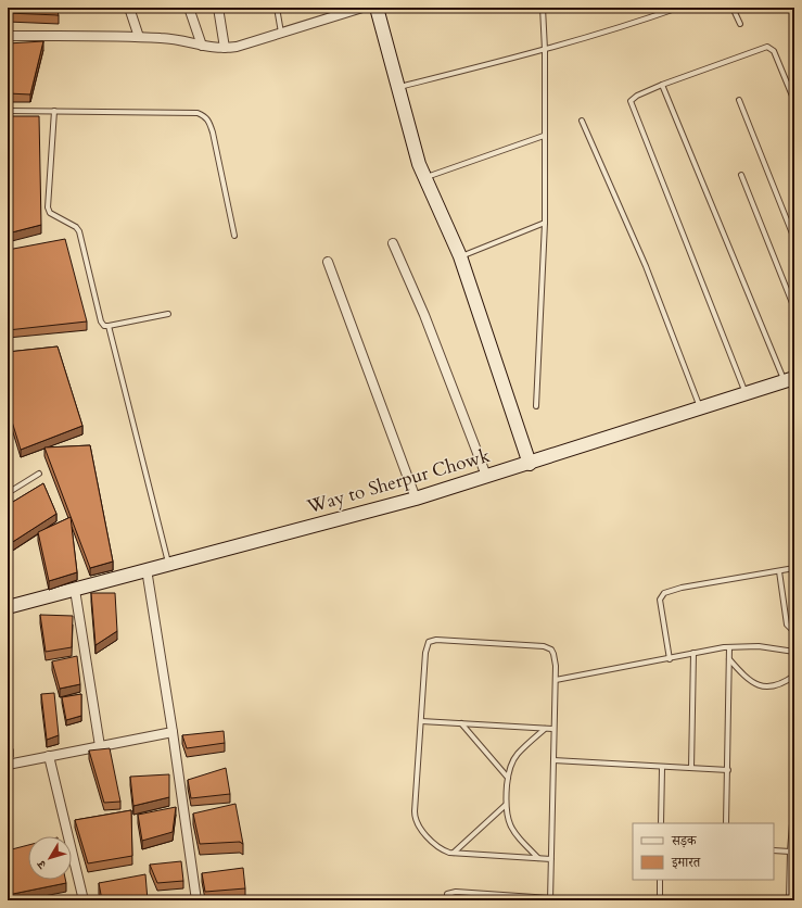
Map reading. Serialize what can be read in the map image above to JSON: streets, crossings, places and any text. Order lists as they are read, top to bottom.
{
  "streets": {
    "street": ["Way to Sherpur Chowk"]
  },
  "legend": ["सड़क", "इमारत"],
  "north": "bottom left"
}
